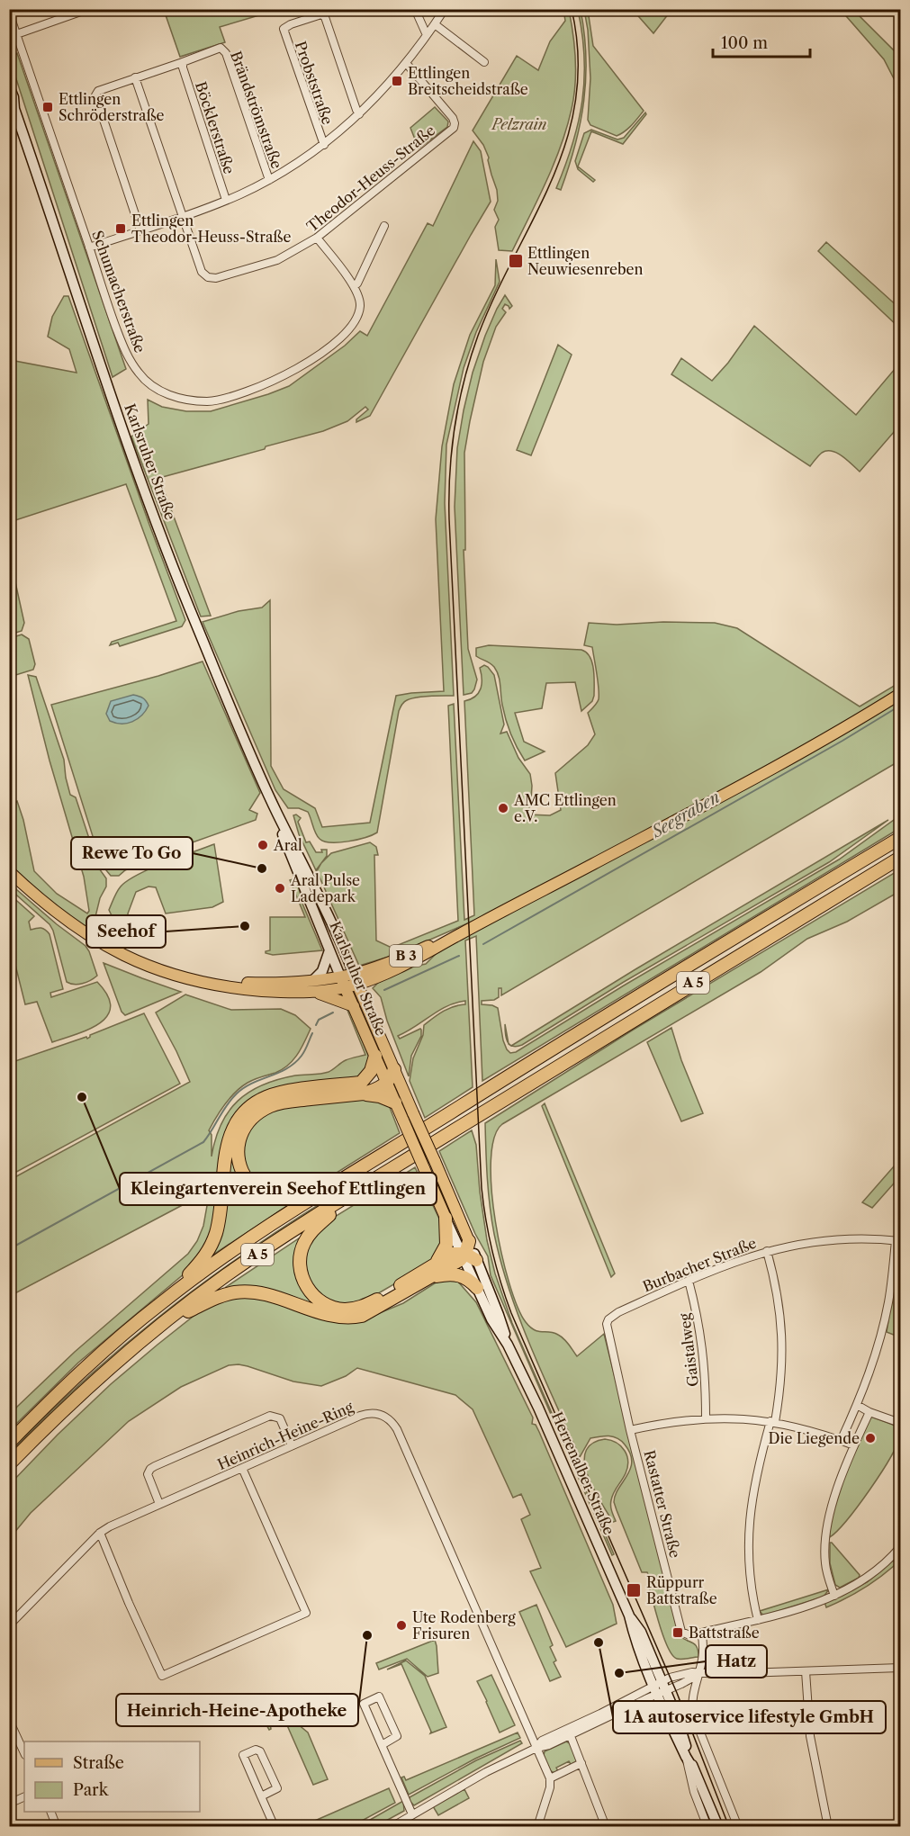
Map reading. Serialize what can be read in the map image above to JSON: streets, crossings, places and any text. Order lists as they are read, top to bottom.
{
  "streets": {
    "highway": ["A 5"],
    "main road": ["Karlsruher Straße", "B 3", "Herrenalber Straße"],
    "street": [
      "Probststraße",
      "Brändströmstraße",
      "Böcklerstraße",
      "Theodor-Heuss-Straße",
      "Schumacherstraße",
      "Burbacher Straße",
      "Gaistalweg",
      "Heinrich-Heine-Ring",
      "Rastatter Straße"
    ]
  },
  "crossings": [
    ["Brändströmstraße", "Böcklerstraße"],
    ["Theodor-Heuss-Straße", "Schumacherstraße"],
    ["Karlsruher Straße", "B 3"],
    ["Karlsruher Straße", "Herrenalber Straße"],
    ["Burbacher Straße", "Gaistalweg"],
    ["Burbacher Straße", "Rastatter Straße"]
  ],
  "water": ["Seegraben"],
  "parks": ["Pelzrain"],
  "places": {
    "transit": [
      "Ettlingen Breitscheidstraße",
      "Ettlingen Schröderstraße",
      "Ettlingen Theodor-Heuss-Straße",
      "Ettlingen Neuwiesenreben",
      "Rüppurr Battstraße",
      "Battstraße"
    ],
    "other": [
      "AMC Ettlingen e.V.",
      "Aral",
      "Rewe To Go",
      "Aral Pulse Ladepark",
      "Seehof",
      "Kleingartenverein Seehof Ettlingen",
      "Die Liegende",
      "Ute Rodenberg Frisuren",
      "Heinrich-Heine-Apotheke",
      "1A autoservice lifestyle GmbH",
      "Hatz"
    ]
  },
  "legend": ["Straße", "Park"],
  "scale_bar": "100 m"
}
